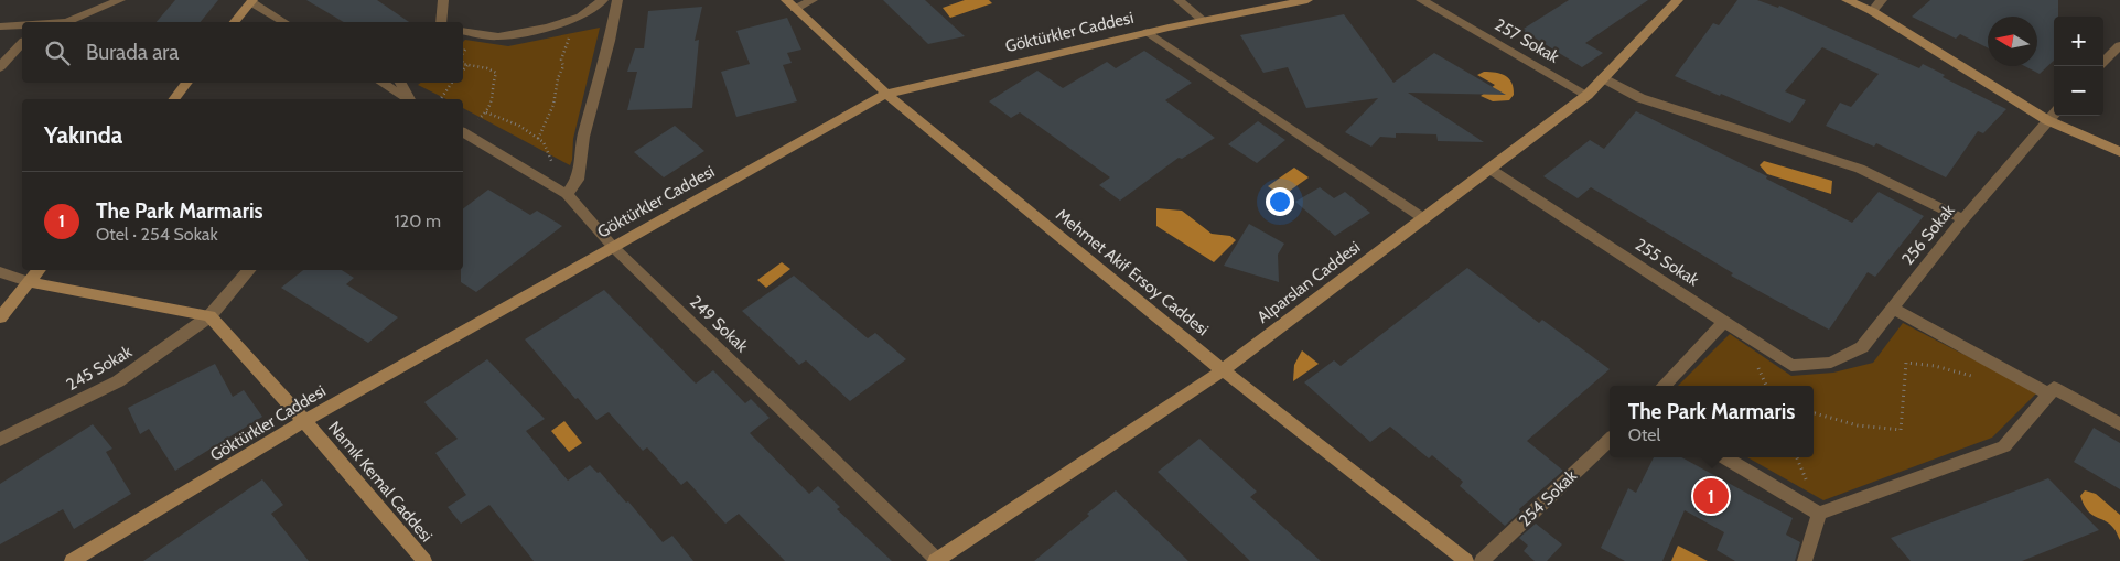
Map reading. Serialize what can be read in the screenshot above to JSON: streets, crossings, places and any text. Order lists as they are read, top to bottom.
{
  "streets": {
    "street": [
      "Göktürkler Caddesi",
      "257 Sokak",
      "256 Sokak",
      "255 Sokak",
      "Mehmet Akif Ersoy Caddesi",
      "Alparslan Caddesi",
      "249 Sokak",
      "245 Sokak",
      "Namık Kemal Caddesi",
      "254 Sokak"
    ]
  },
  "crossings": [
    ["Göktürkler Caddesi", "Mehmet Akif Ersoy Caddesi"],
    ["Göktürkler Caddesi", "249 Sokak"],
    ["Göktürkler Caddesi", "Namık Kemal Caddesi"],
    ["257 Sokak", "Alparslan Caddesi"],
    ["256 Sokak", "255 Sokak"],
    ["255 Sokak", "Alparslan Caddesi"],
    ["Mehmet Akif Ersoy Caddesi", "Alparslan Caddesi"],
    ["Alparslan Caddesi", "249 Sokak"],
    ["245 Sokak", "Namık Kemal Caddesi"]
  ],
  "north": "left",
  "page": {
    "map_buttons": ["+", "−"],
    "search": "Burada ara",
    "heading": "Yakında",
    "list": [
      {
        "mark": "1",
        "name": "The Park Marmaris",
        "note": "Otel · 254 Sokak",
        "value": "120 m"
      }
    ],
    "popup": ["The Park Marmaris", "Otel"],
    "pins": "1"
  }
}
